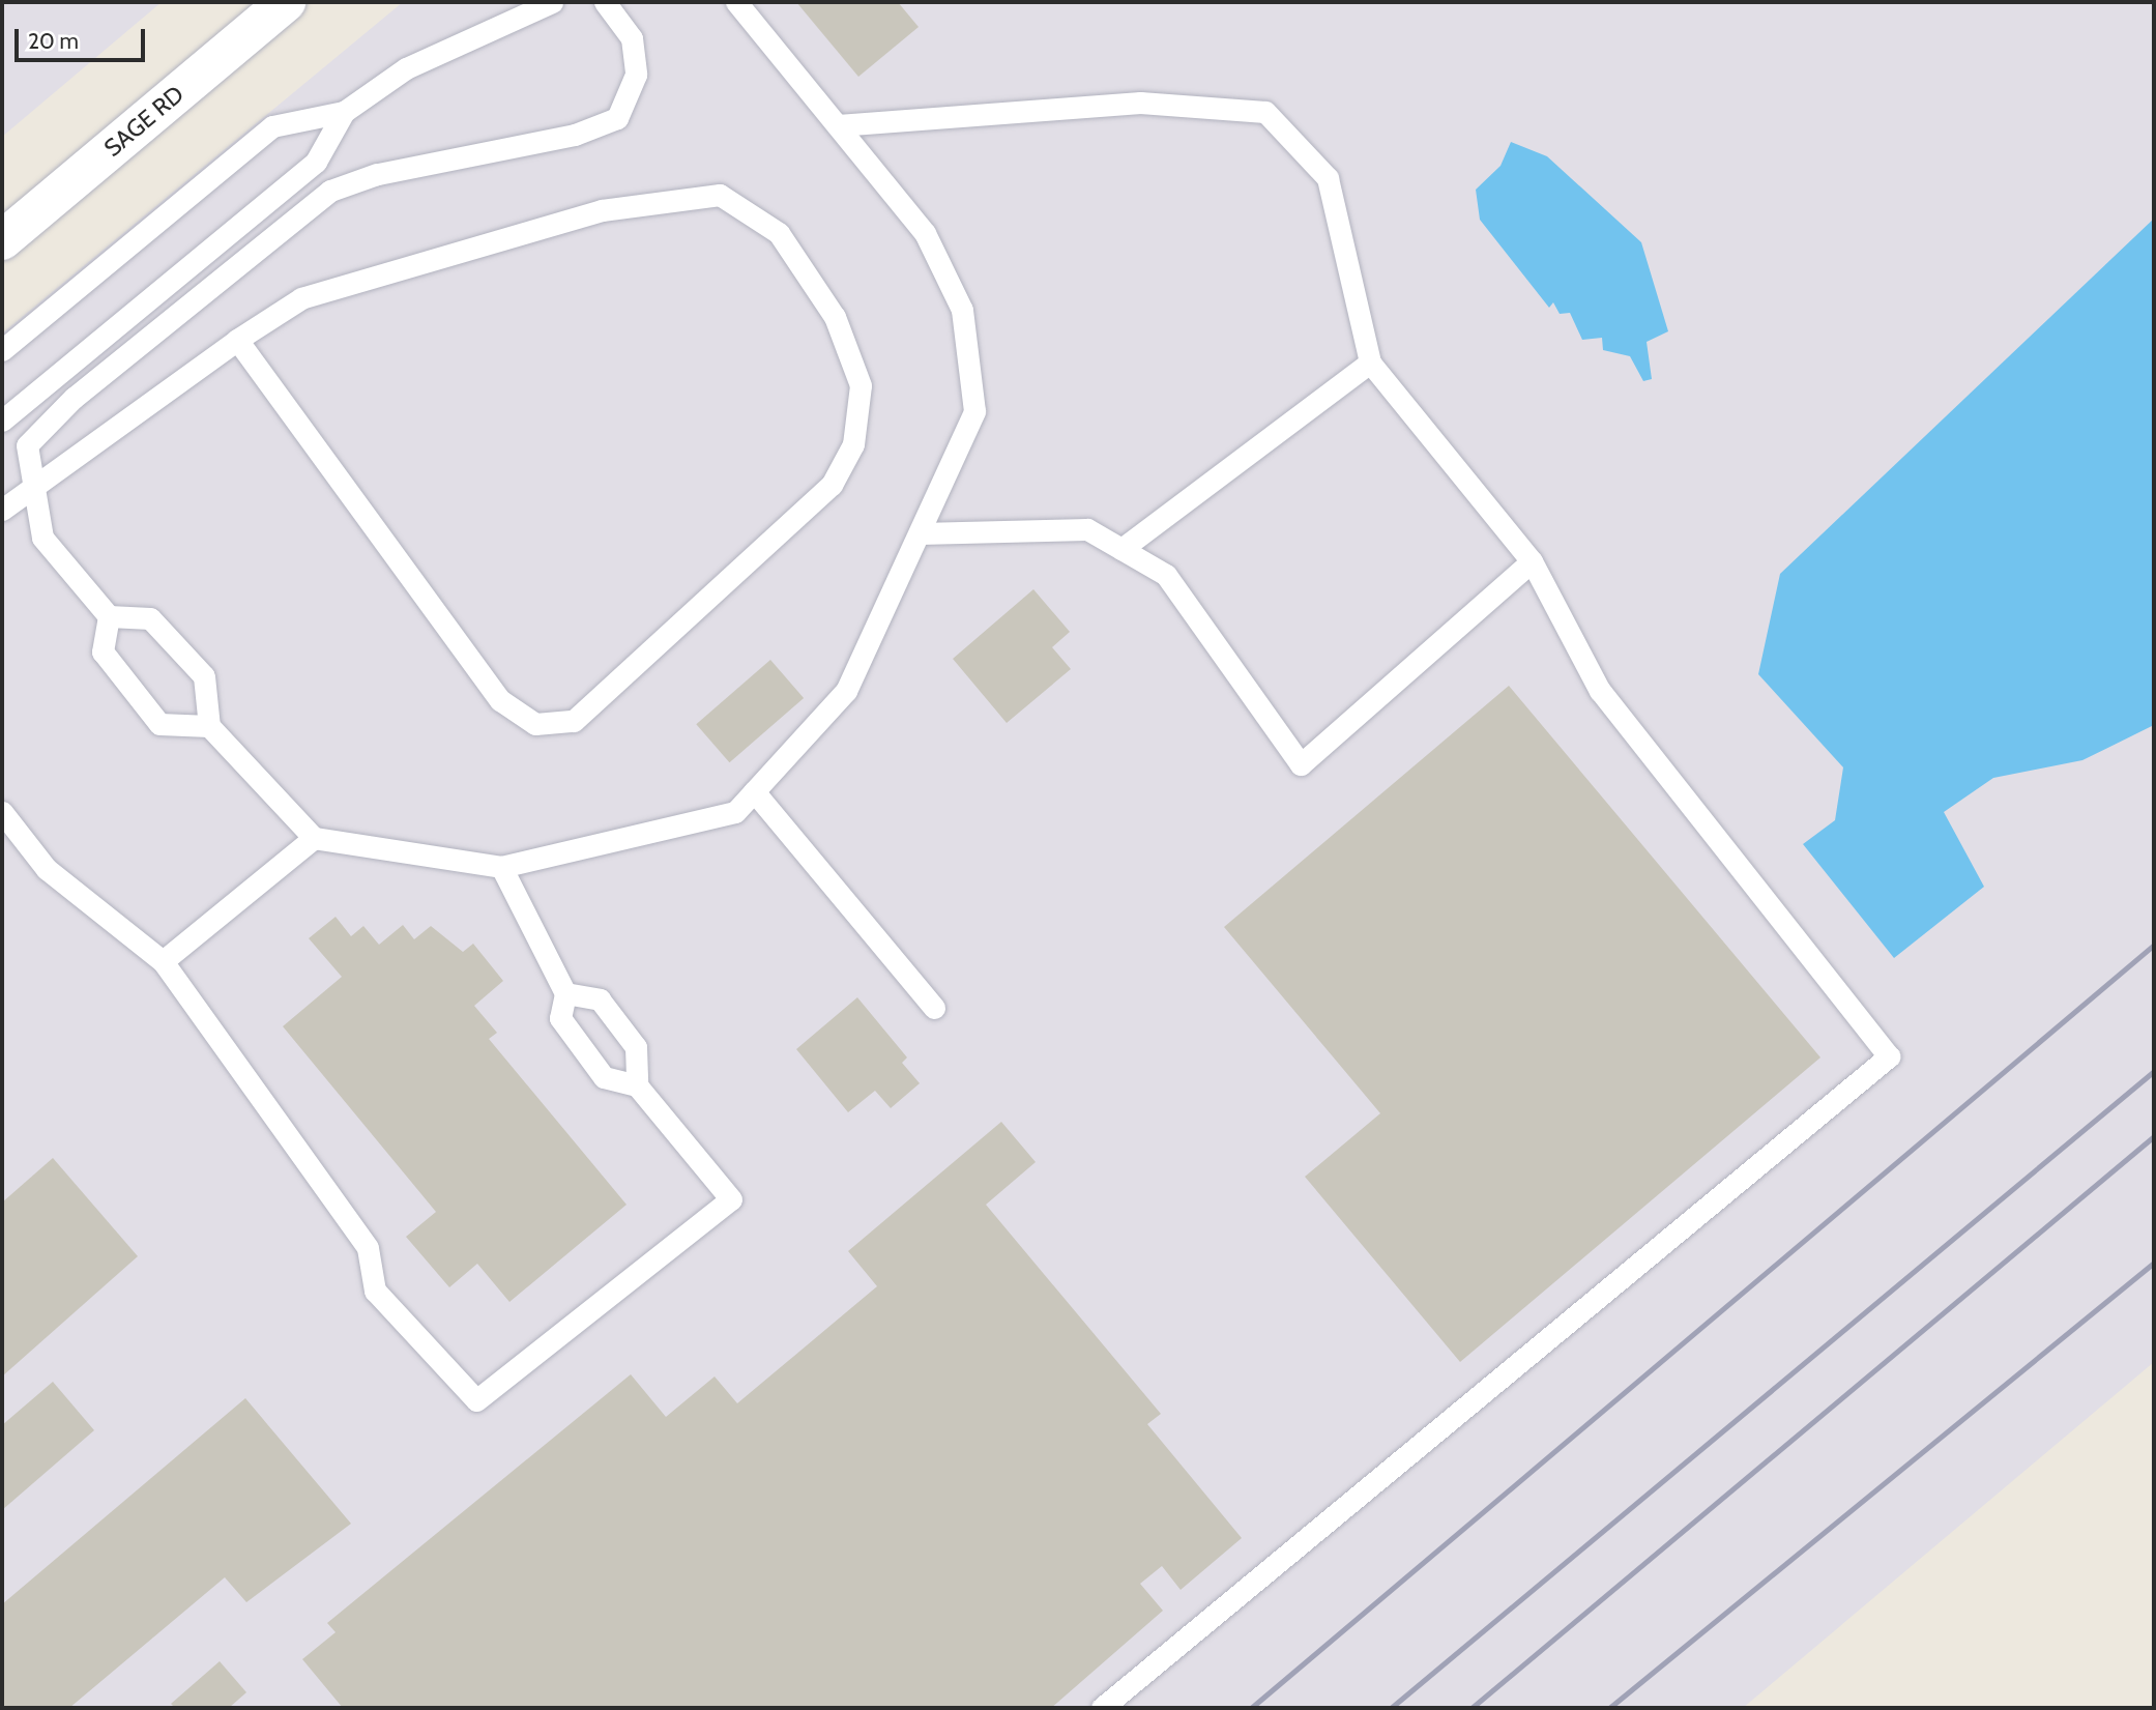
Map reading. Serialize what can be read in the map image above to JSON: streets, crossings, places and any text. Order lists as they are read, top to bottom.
{
  "streets": {
    "main road": ["SAGE RD"]
  },
  "scale_bar": "20 m"
}
